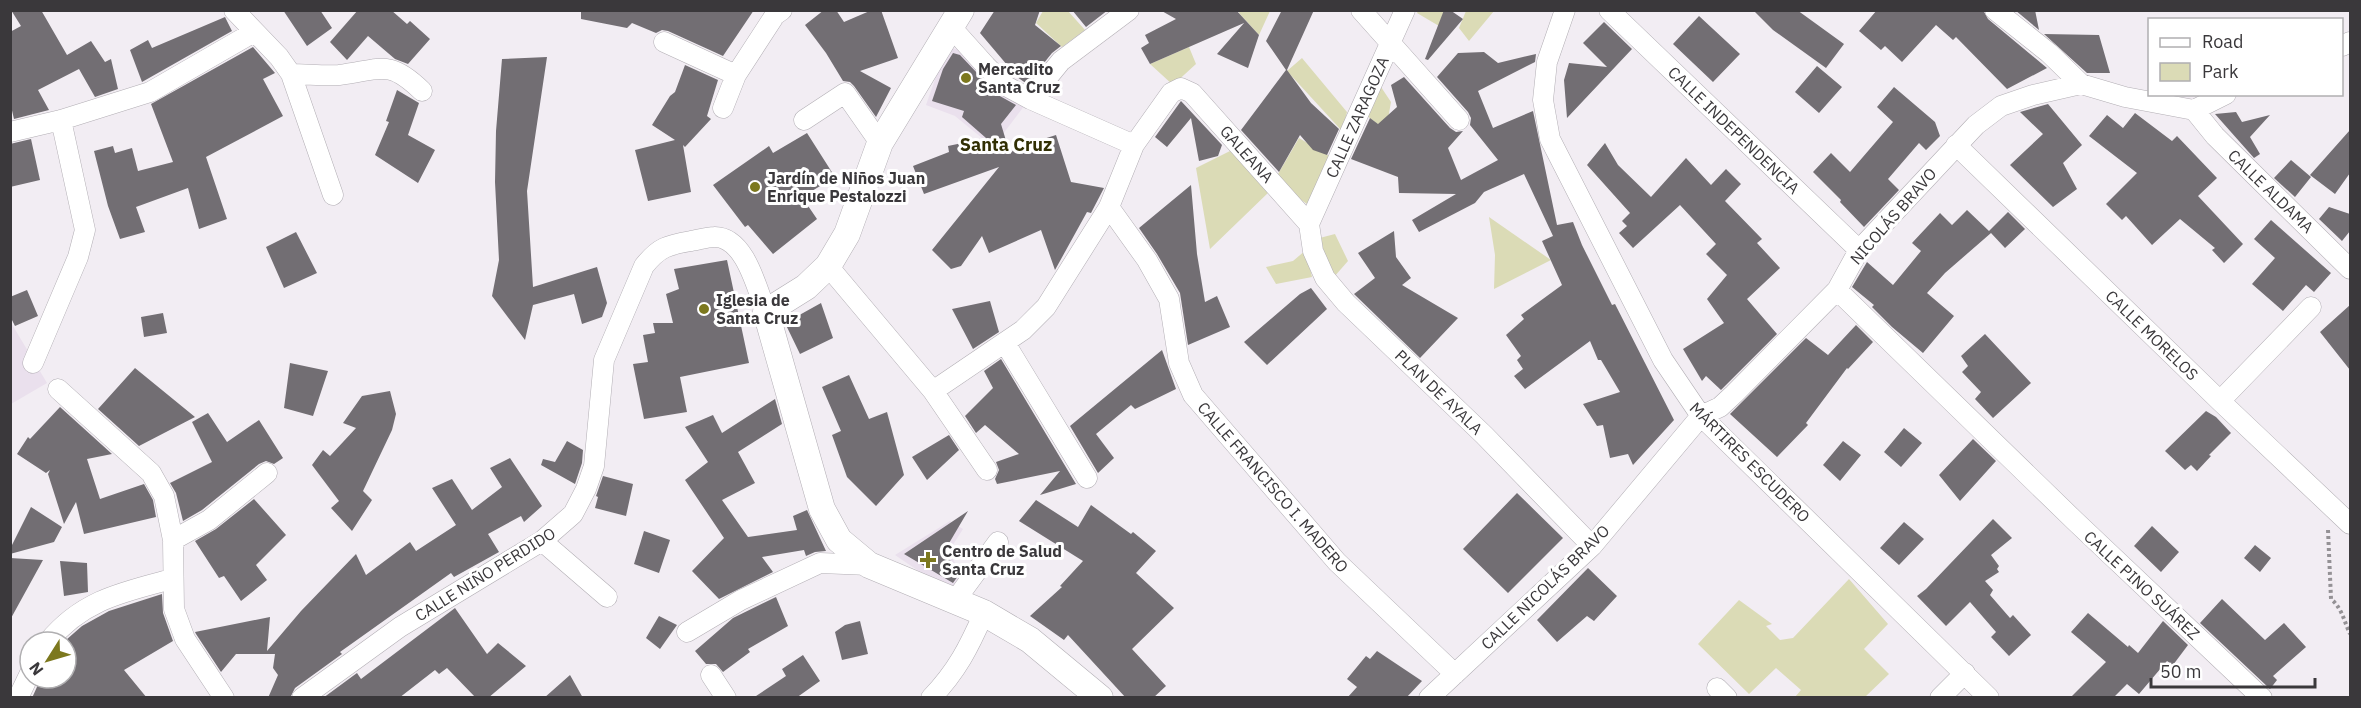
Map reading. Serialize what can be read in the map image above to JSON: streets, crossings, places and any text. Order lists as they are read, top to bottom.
{
  "streets": {
    "street": [
      "CALLE ZARAGOZA",
      "CALLE INDEPENDENCIA",
      "GALEANA",
      "CALLE ALDAMA",
      "NICOLÁS BRAVO",
      "CALLE MORELOS",
      "PLAN DE AYALA",
      "MÁRTIRES ESCUDERO",
      "CALLE FRANCISCO I. MADERO",
      "CALLE NIÑO PERDIDO",
      "CALLE PINO SUÁREZ",
      "CALLE NICOLÁS BRAVO"
    ]
  },
  "crossings": [
    ["CALLE ZARAGOZA", "GALEANA"],
    ["CALLE ZARAGOZA", "PLAN DE AYALA"],
    ["CALLE INDEPENDENCIA", "NICOLÁS BRAVO"],
    ["GALEANA", "PLAN DE AYALA"],
    ["NICOLÁS BRAVO", "CALLE MORELOS"],
    ["NICOLÁS BRAVO", "MÁRTIRES ESCUDERO"],
    ["NICOLÁS BRAVO", "CALLE PINO SUÁREZ"],
    ["NICOLÁS BRAVO", "CALLE NICOLÁS BRAVO"],
    ["PLAN DE AYALA", "CALLE NICOLÁS BRAVO"],
    ["MÁRTIRES ESCUDERO", "CALLE NICOLÁS BRAVO"],
    ["CALLE FRANCISCO I. MADERO", "CALLE NICOLÁS BRAVO"]
  ],
  "districts": ["Santa Cruz"],
  "places": {
    "other": ["Mercadito Santa Cruz", "Jardín de Niños Juan Enrique Pestalozzi", "Iglesia de Santa Cruz"],
    "health": ["Centro de Salud Santa Cruz"]
  },
  "legend": ["Road", "Park"],
  "scale_bar": "50 m",
  "north": "bottom left"
}
